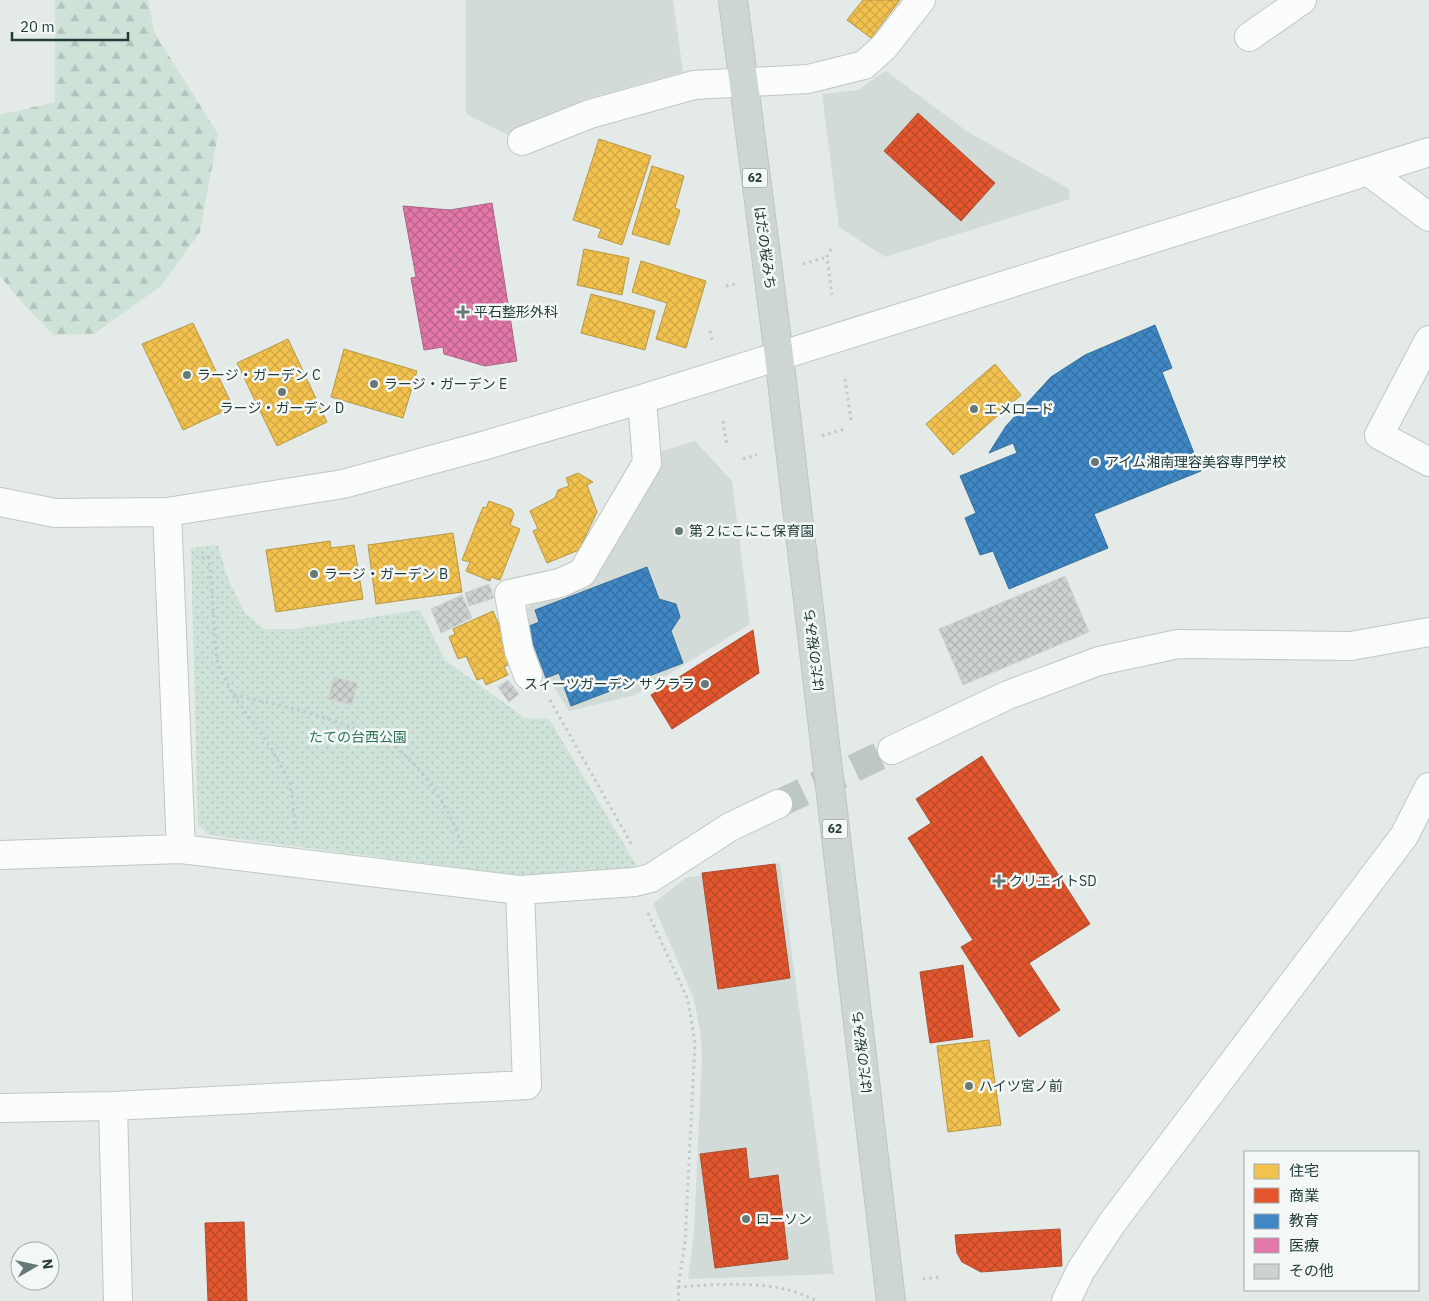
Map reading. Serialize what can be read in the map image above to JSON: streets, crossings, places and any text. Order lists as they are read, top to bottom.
{
  "streets": {
    "main road": ["62", "はだの桜みち"]
  },
  "parks": ["たての台西公園"],
  "places": {
    "health": ["平石整形外科", "クリエイトSD"],
    "other": [
      "ラージ・ガーデン C",
      "ラージ・ガーデン E",
      "ラージ・ガーデン D",
      "エメロード",
      "アイム湘南理容美容専門学校",
      "第２にこにこ保育園",
      "ラージ・ガーデン B",
      "スィーツガーデン サクララ",
      "ハイツ宮ノ前",
      "ローソン"
    ]
  },
  "legend": [
    "住宅",
    "商業",
    "教育",
    "医療",
    "その他"
  ],
  "scale_bar": "20 m",
  "north": "right"
}
